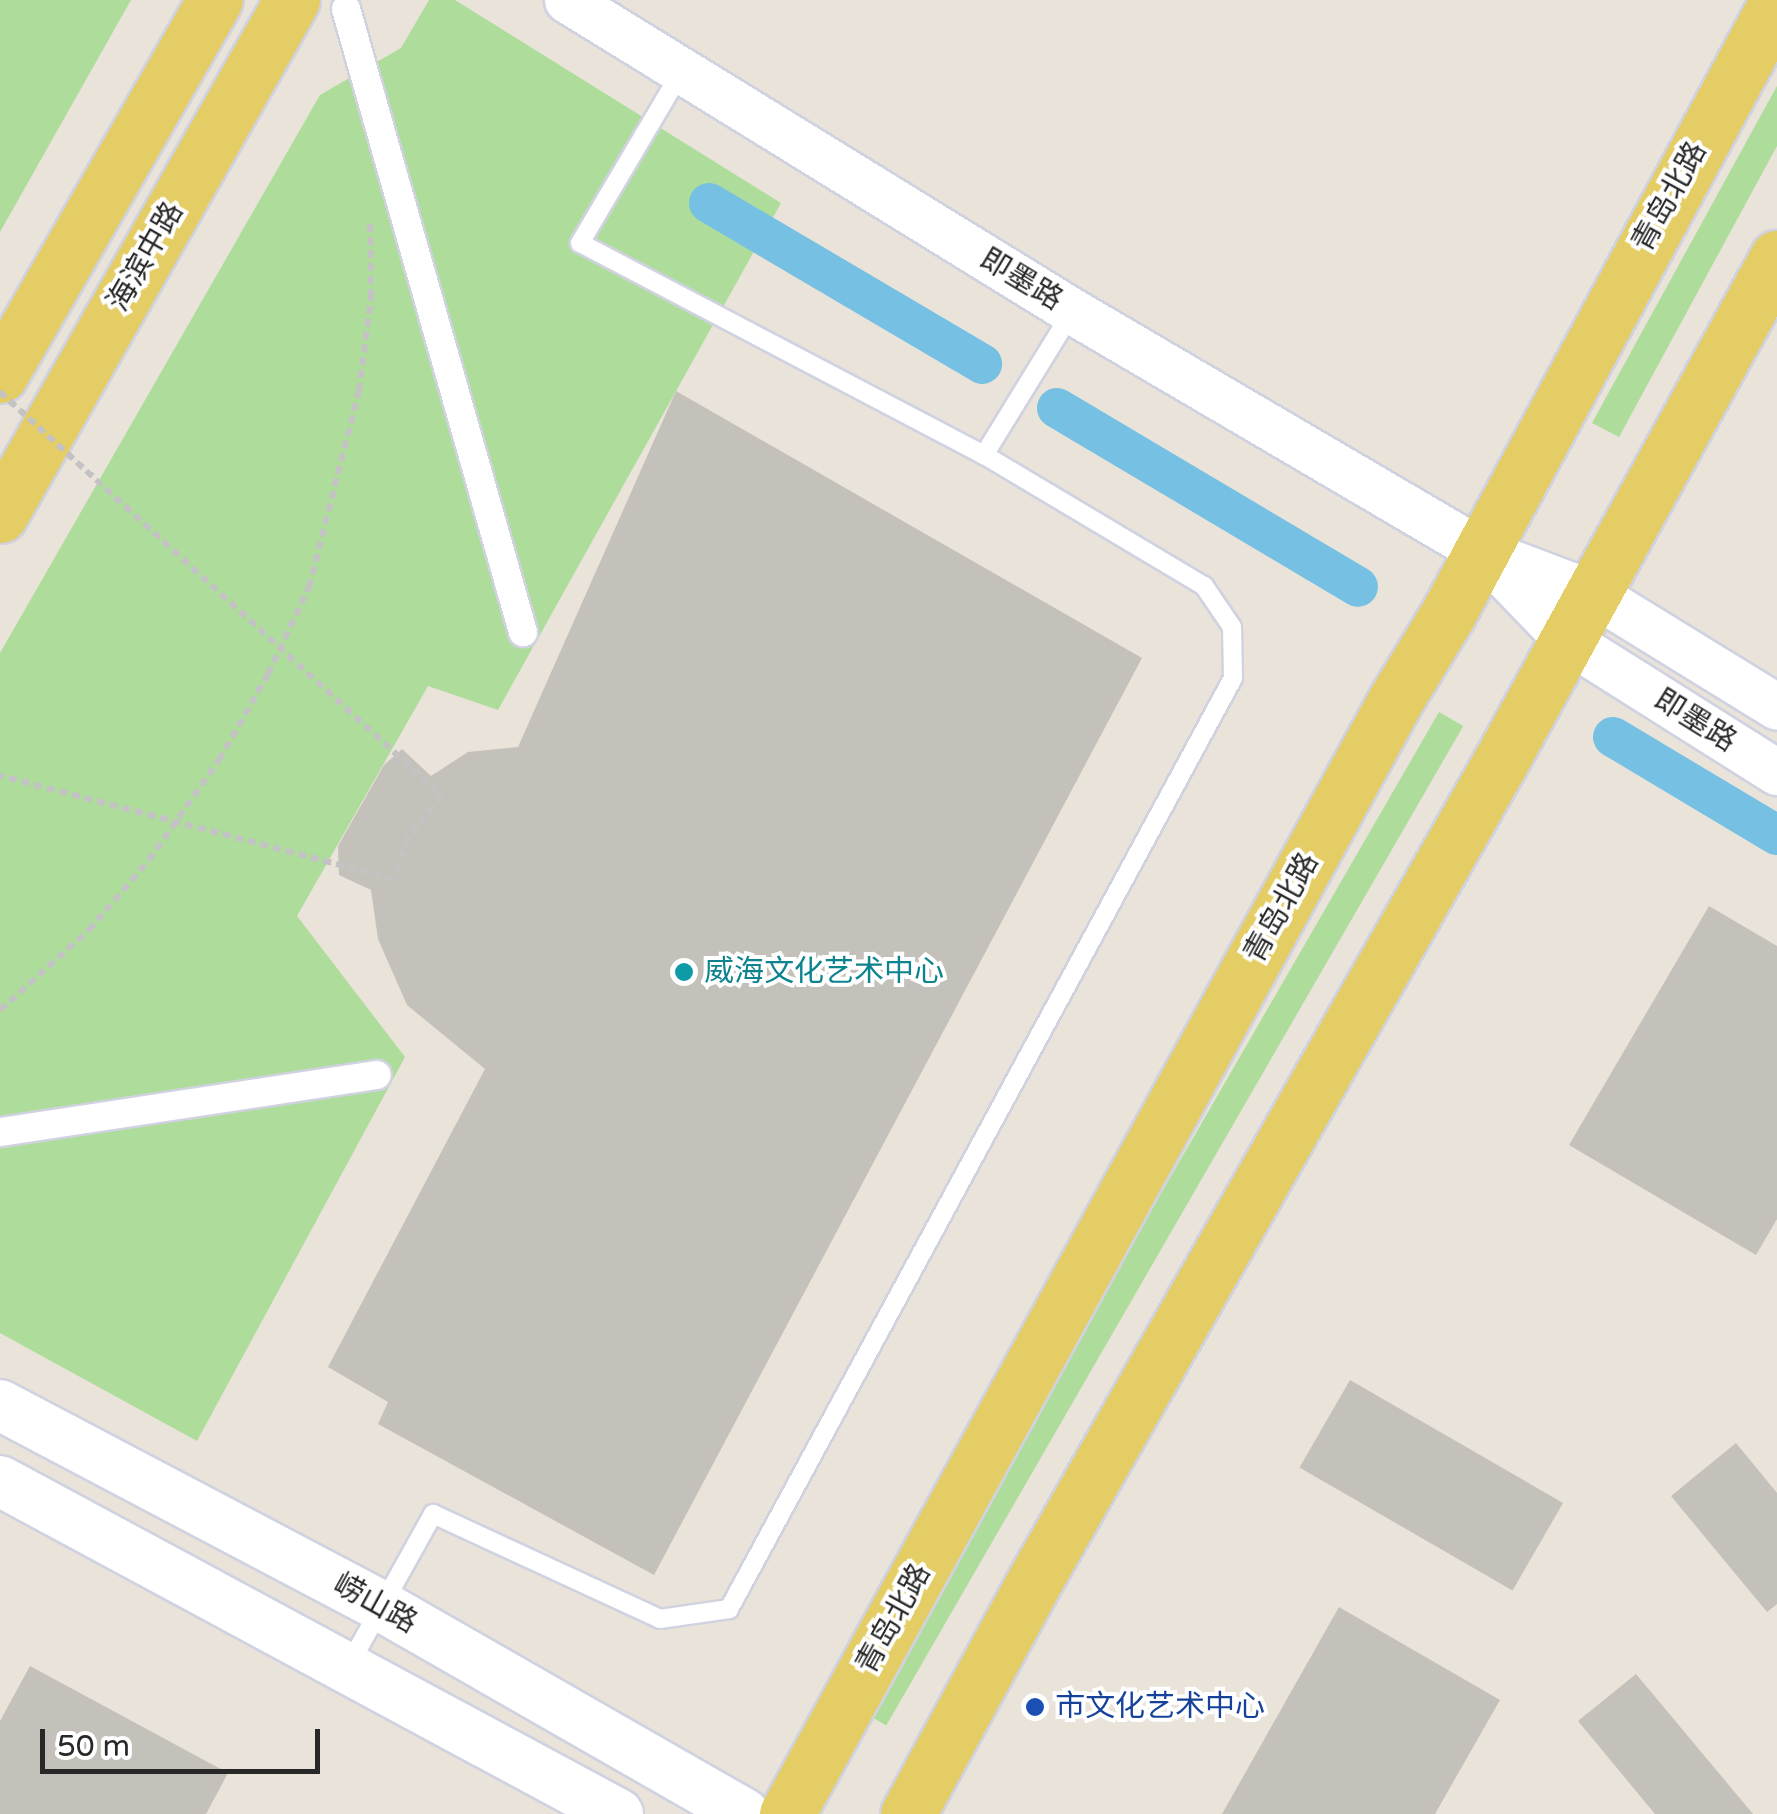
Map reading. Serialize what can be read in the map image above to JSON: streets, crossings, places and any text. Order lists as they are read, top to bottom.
{
  "streets": {
    "main road": ["青岛北路", "海滨中路", "崂山路"],
    "street": ["即墨路"]
  },
  "crossings": [
    ["青岛北路", "即墨路"]
  ],
  "places": ["威海文化艺术中心", "市文化艺术中心"],
  "scale_bar": "50 m"
}
